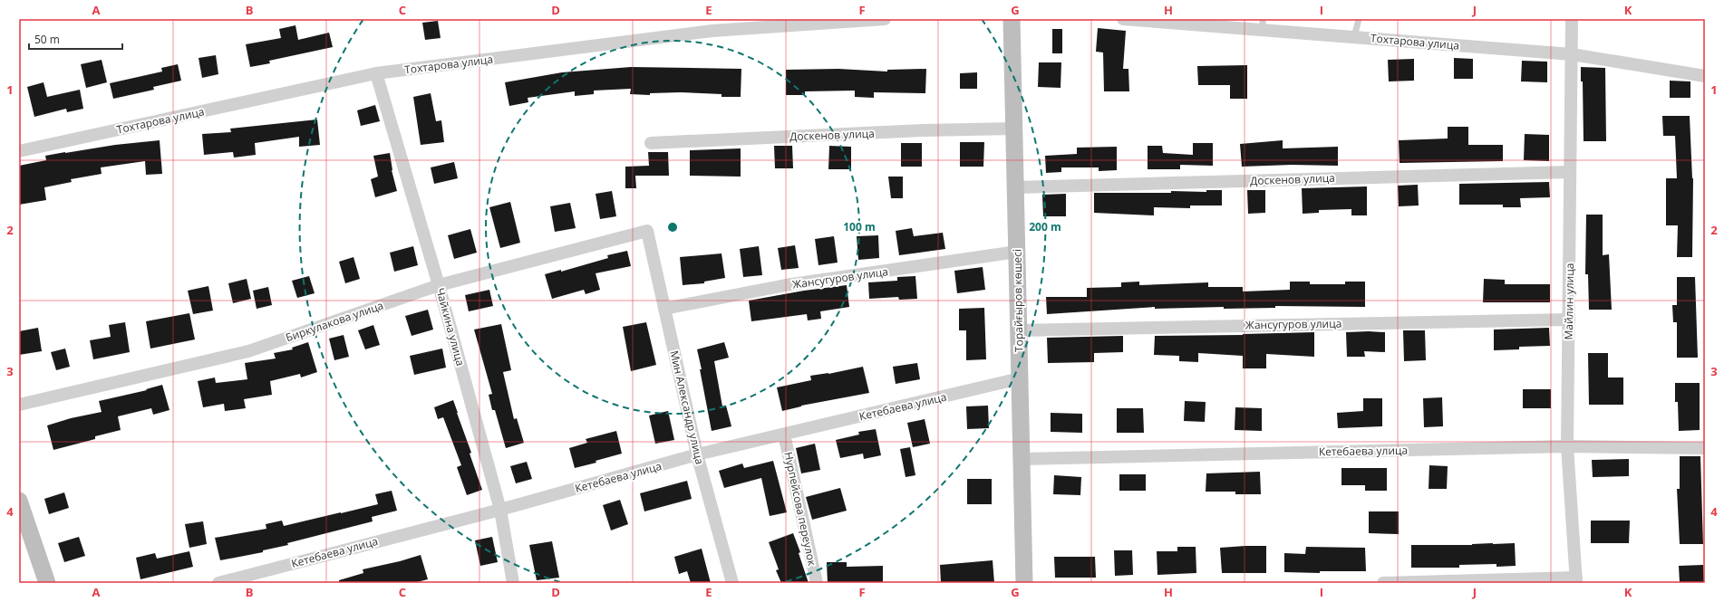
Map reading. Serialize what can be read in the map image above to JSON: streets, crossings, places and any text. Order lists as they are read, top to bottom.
{
  "streets": {
    "street": [
      "Тохтарова улица",
      "Доскенов улица",
      "Жансугуров улица",
      "Торайғыров көшесі",
      "Майлин улица",
      "Биркулакова улица",
      "Чайкина улица",
      "Кетебаева улица",
      "Мин Александр улица",
      "Нурпейсова переулок"
    ]
  },
  "crossings": [
    ["Тохтарова улица", "Майлин улица"],
    ["Тохтарова улица", "Чайкина улица"],
    ["Доскенов улица", "Торайғыров көшесі"],
    ["Доскенов улица", "Майлин улица"],
    ["Жансугуров улица", "Торайғыров көшесі"],
    ["Жансугуров улица", "Майлин улица"],
    ["Жансугуров улица", "Мин Александр улица"],
    ["Торайғыров көшесі", "Кетебаева улица"],
    ["Майлин улица", "Кетебаева улица"],
    ["Биркулакова улица", "Чайкина улица"],
    ["Биркулакова улица", "Мин Александр улица"],
    ["Чайкина улица", "Кетебаева улица"],
    ["Кетебаева улица", "Мин Александр улица"],
    ["Кетебаева улица", "Нурпейсова переулок"]
  ],
  "scale_bar": "50 m",
  "grid": {
    "columns": [
      "A",
      "B",
      "C",
      "D",
      "E",
      "F",
      "G",
      "H",
      "I",
      "J",
      "K"
    ],
    "rows": [
      "1",
      "2",
      "3",
      "4"
    ]
  },
  "rings": ["100 m", "200 m"]
}
